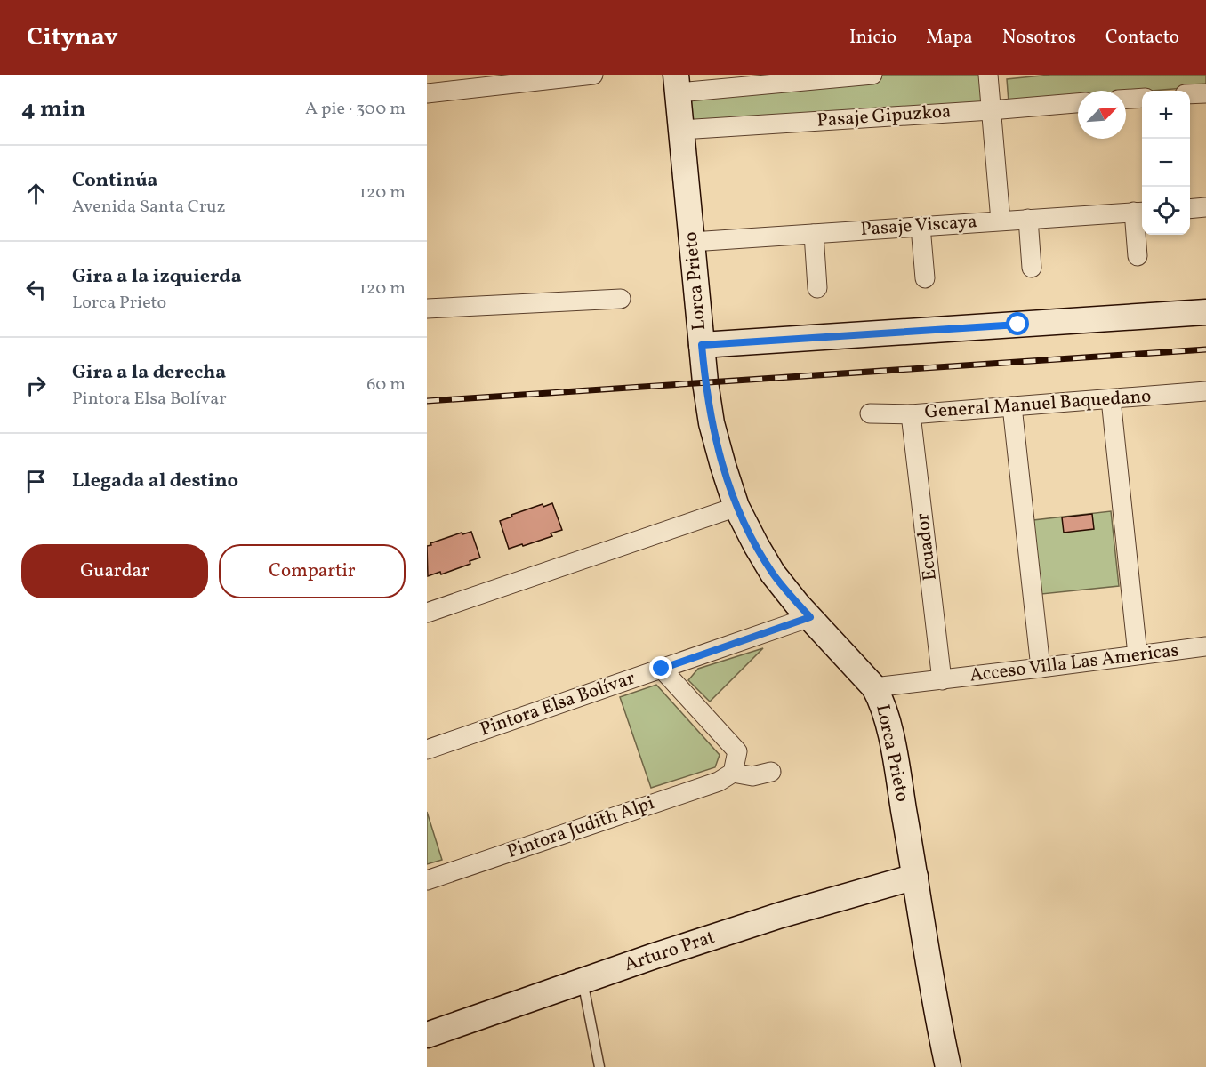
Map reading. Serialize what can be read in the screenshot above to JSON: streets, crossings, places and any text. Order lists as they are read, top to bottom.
{
  "streets": {
    "main road": ["Lorca Prieto", "Arturo Prat"],
    "street": [
      "Pasaje Gipuzkoa",
      "Pasaje Viscaya",
      "General Manuel Baquedano",
      "Ecuador",
      "Acceso Villa Las Americas",
      "Pintora Elsa Bolívar",
      "Pintora Judith Alpi"
    ]
  },
  "crossings": [
    ["Pasaje Gipuzkoa", "Lorca Prieto"],
    ["Pasaje Viscaya", "Lorca Prieto"],
    ["Lorca Prieto", "Acceso Villa Las Americas"],
    ["Lorca Prieto", "Pintora Elsa Bolívar"],
    ["Lorca Prieto", "Arturo Prat"],
    ["General Manuel Baquedano", "Ecuador"],
    ["Ecuador", "Acceso Villa Las Americas"]
  ],
  "north": "top right",
  "page": {
    "header": "Citynav",
    "nav": [
      "Inicio",
      "Mapa",
      "Nosotros",
      "Contacto"
    ],
    "heading": ["4 min", "A pie · 300 m"],
    "map_buttons": ["+", "−"],
    "list": [
      ["Continúa", "Avenida Santa Cruz", "120 m"],
      ["Gira a la izquierda", "Lorca Prieto", "120 m"],
      ["Gira a la derecha", "Pintora Elsa Bolívar", "60 m"],
      "Llegada al destino"
    ],
    "buttons": ["Guardar", "Compartir"]
  }
}
